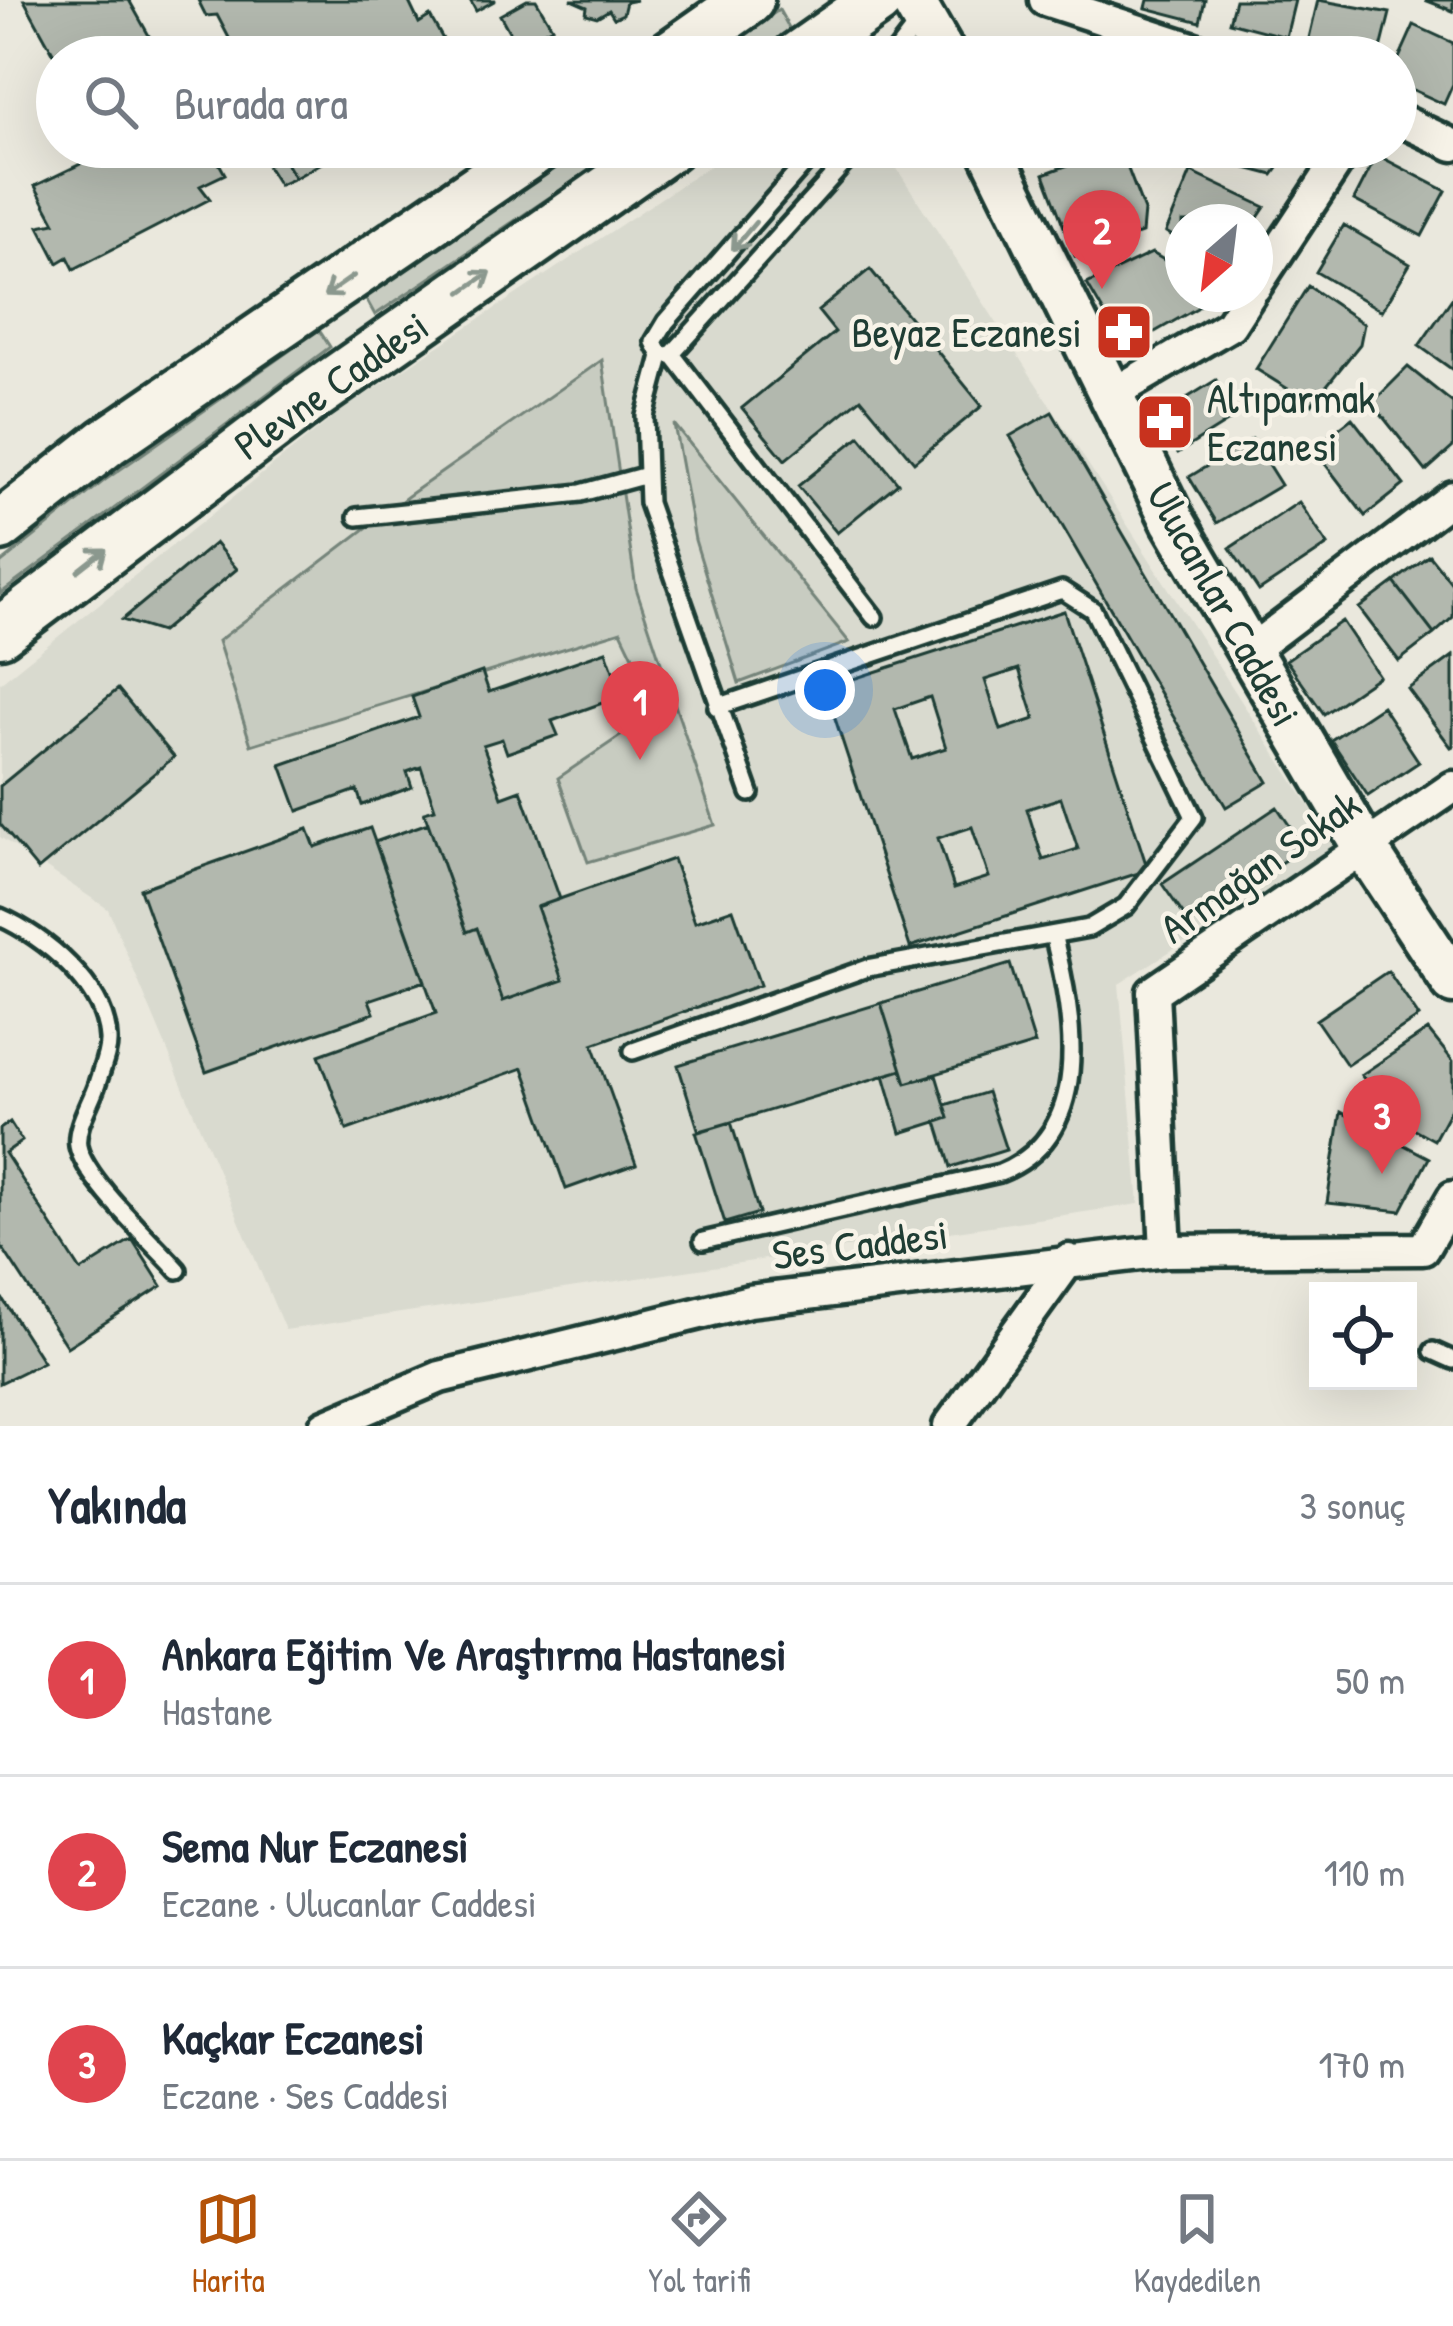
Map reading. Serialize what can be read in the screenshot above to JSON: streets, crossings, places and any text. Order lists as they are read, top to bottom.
{
  "streets": {
    "main road": ["Plevne Caddesi", "Ulucanlar Caddesi"],
    "street": ["Armağan Sokak", "Ses Caddesi"]
  },
  "crossings": [
    ["Ulucanlar Caddesi", "Armağan Sokak"],
    ["Armağan Sokak", "Ses Caddesi"]
  ],
  "places": {
    "pharmacy": ["Beyaz Eczanesi", "Altıparmak Eczanesi"]
  },
  "north": "bottom left",
  "page": {
    "search": "Burada ara",
    "pins": ["2", "1", "3"],
    "heading": ["Yakında", "3 sonuç"],
    "list": [
      {
        "mark": "1",
        "name": "Ankara Eğitim Ve Araştırma Hastanesi",
        "note": "Hastane",
        "value": "50 m"
      },
      {
        "mark": "2",
        "name": "Sema Nur Eczanesi",
        "note": "Eczane · Ulucanlar Caddesi",
        "value": "110 m"
      },
      {
        "mark": "3",
        "name": "Kaçkar Eczanesi",
        "note": "Eczane · Ses Caddesi",
        "value": "170 m"
      }
    ],
    "nav": ["Harita", "Yol tarifi", "Kaydedilen"]
  }
}
